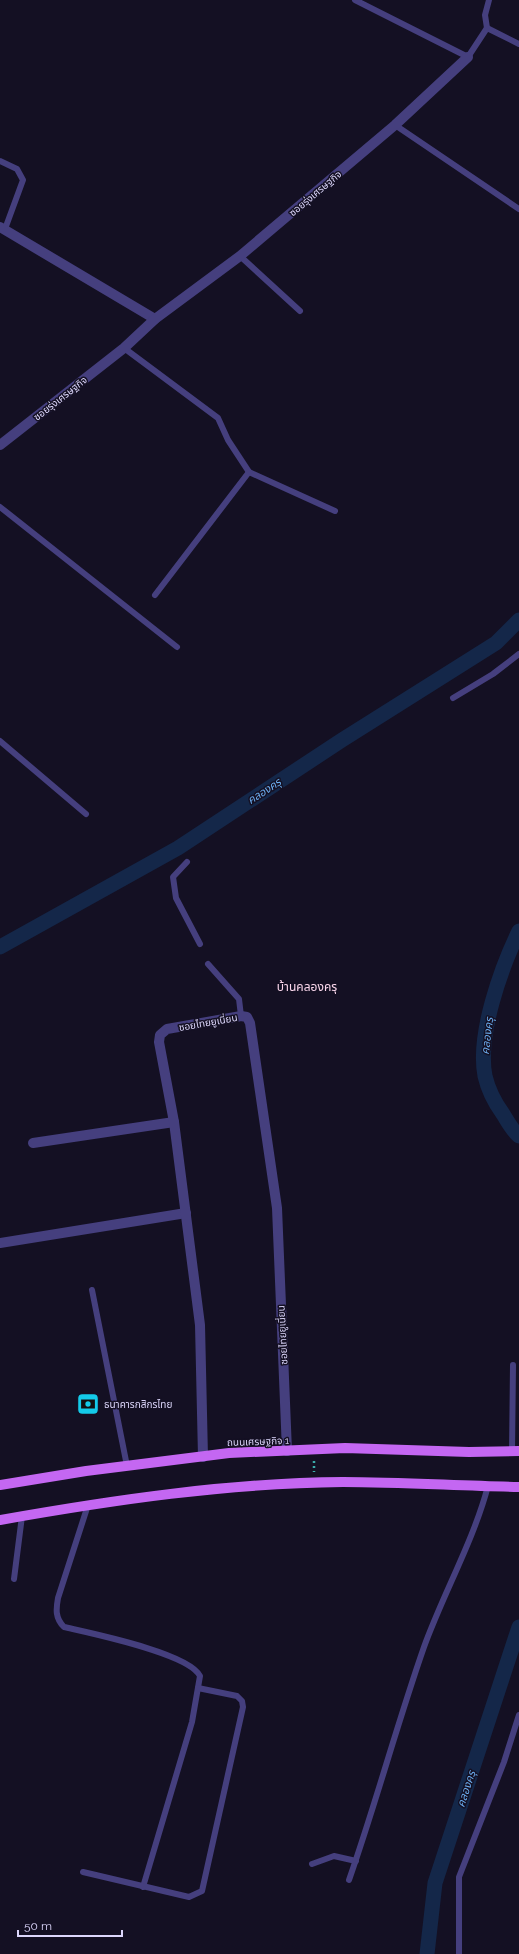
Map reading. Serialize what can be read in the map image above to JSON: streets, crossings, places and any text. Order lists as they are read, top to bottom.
{
  "streets": {
    "main road": ["ถนนเศรษฐกิจ 1"],
    "street": ["ซอยรุ่งเศรษฐกิจ", "ซอยไทยยูเนี่ยน"]
  },
  "crossings": [
    ["ซอยไทยยูเนี่ยน", "ถนนเศรษฐกิจ 1"]
  ],
  "districts": ["บ้านคลองครุ"],
  "water": ["คลองครุ"],
  "places": {
    "bank": ["ธนาคารกสิกรไทย"]
  },
  "scale_bar": "50 m"
}
